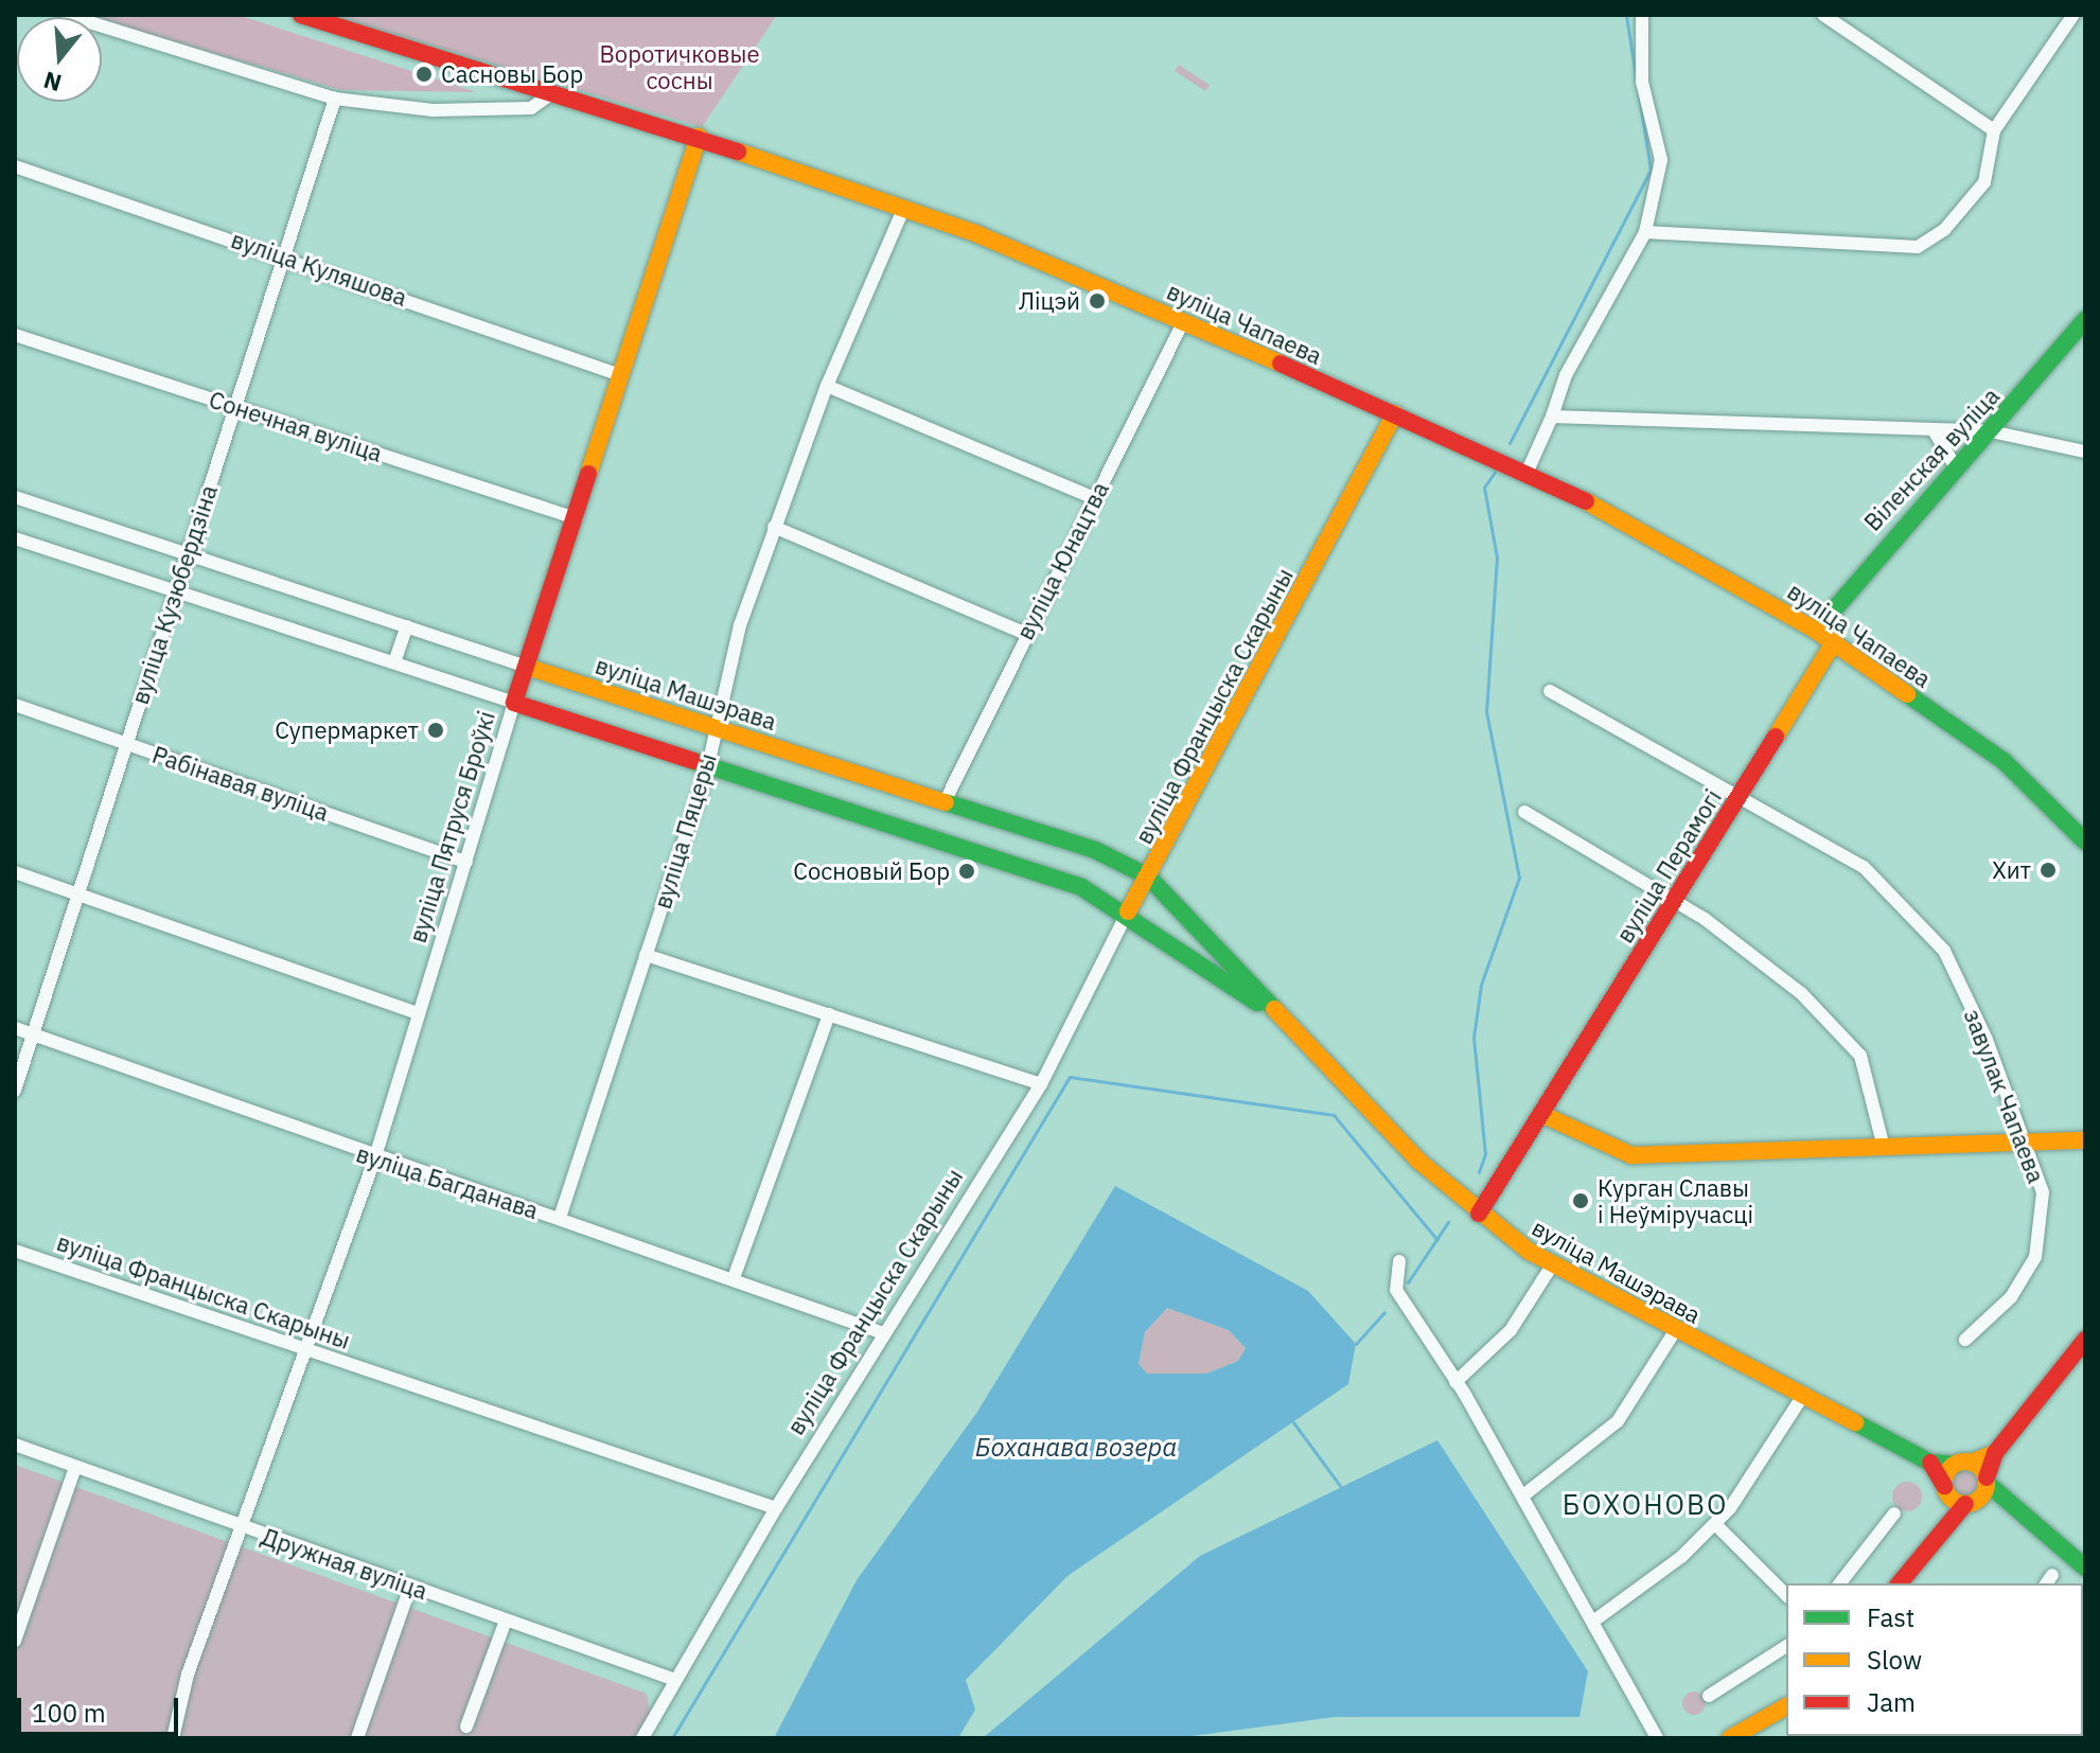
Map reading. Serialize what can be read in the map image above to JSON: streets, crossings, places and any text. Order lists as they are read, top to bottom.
{
  "streets": {
    "street": [
      "вуліца Куляшова",
      "вуліца Чапаева",
      "Сонечная вуліца",
      "Віленская вуліца",
      "вуліца Юнацтва",
      "вуліца Кузюбердзіна",
      "вуліца Машэрава",
      "вуліца Францыска Скарыны",
      "Рабінавая вуліца",
      "вуліца Пятруся Броўкі",
      "вуліца Пяцеры",
      "вуліца Перамогі",
      "завулак Чапаева",
      "вуліца Багданава",
      "Дружная вуліца"
    ]
  },
  "crossings": [
    ["вуліца Куляшова", "вуліца Кузюбердзіна"],
    ["вуліца Куляшова", "вуліца Пятруся Броўкі"],
    ["вуліца Чапаева", "Віленская вуліца"],
    ["вуліца Чапаева", "вуліца Юнацтва"],
    ["вуліца Чапаева", "вуліца Францыска Скарыны"],
    ["вуліца Чапаева", "вуліца Пятруся Броўкі"],
    ["вуліца Чапаева", "вуліца Пяцеры"],
    ["вуліца Чапаева", "вуліца Перамогі"],
    ["Сонечная вуліца", "вуліца Кузюбердзіна"],
    ["Сонечная вуліца", "вуліца Пятруся Броўкі"],
    ["вуліца Юнацтва", "вуліца Машэрава"],
    ["вуліца Кузюбердзіна", "вуліца Машэрава"],
    ["вуліца Кузюбердзіна", "Рабінавая вуліца"],
    ["вуліца Кузюбердзіна", "вуліца Багданава"],
    ["вуліца Машэрава", "вуліца Францыска Скарыны"],
    ["вуліца Машэрава", "вуліца Пятруся Броўкі"],
    ["вуліца Машэрава", "вуліца Пяцеры"],
    ["вуліца Машэрава", "вуліца Перамогі"],
    ["вуліца Францыска Скарыны", "вуліца Пятруся Броўкі"],
    ["вуліца Францыска Скарыны", "вуліца Багданава"],
    ["Рабінавая вуліца", "вуліца Пятруся Броўкі"],
    ["вуліца Пятруся Броўкі", "вуліца Багданава"],
    ["вуліца Пятруся Броўкі", "Дружная вуліца"],
    ["вуліца Пяцеры", "вуліца Багданава"],
    ["вуліца Перамогі", "завулак Чапаева"]
  ],
  "districts": ["БОХОНОВО"],
  "water": ["Боханава возера"],
  "parks": ["Воротичковые сосны"],
  "places": [
    "Сасновы Бор",
    "Ліцэй",
    "Супермаркет",
    "Хит",
    "Сосновый Бор",
    "Курган Славы і Неўміручасці"
  ],
  "legend": ["Fast", "Slow", "Jam"],
  "scale_bar": "100 m",
  "north": "bottom"
}
